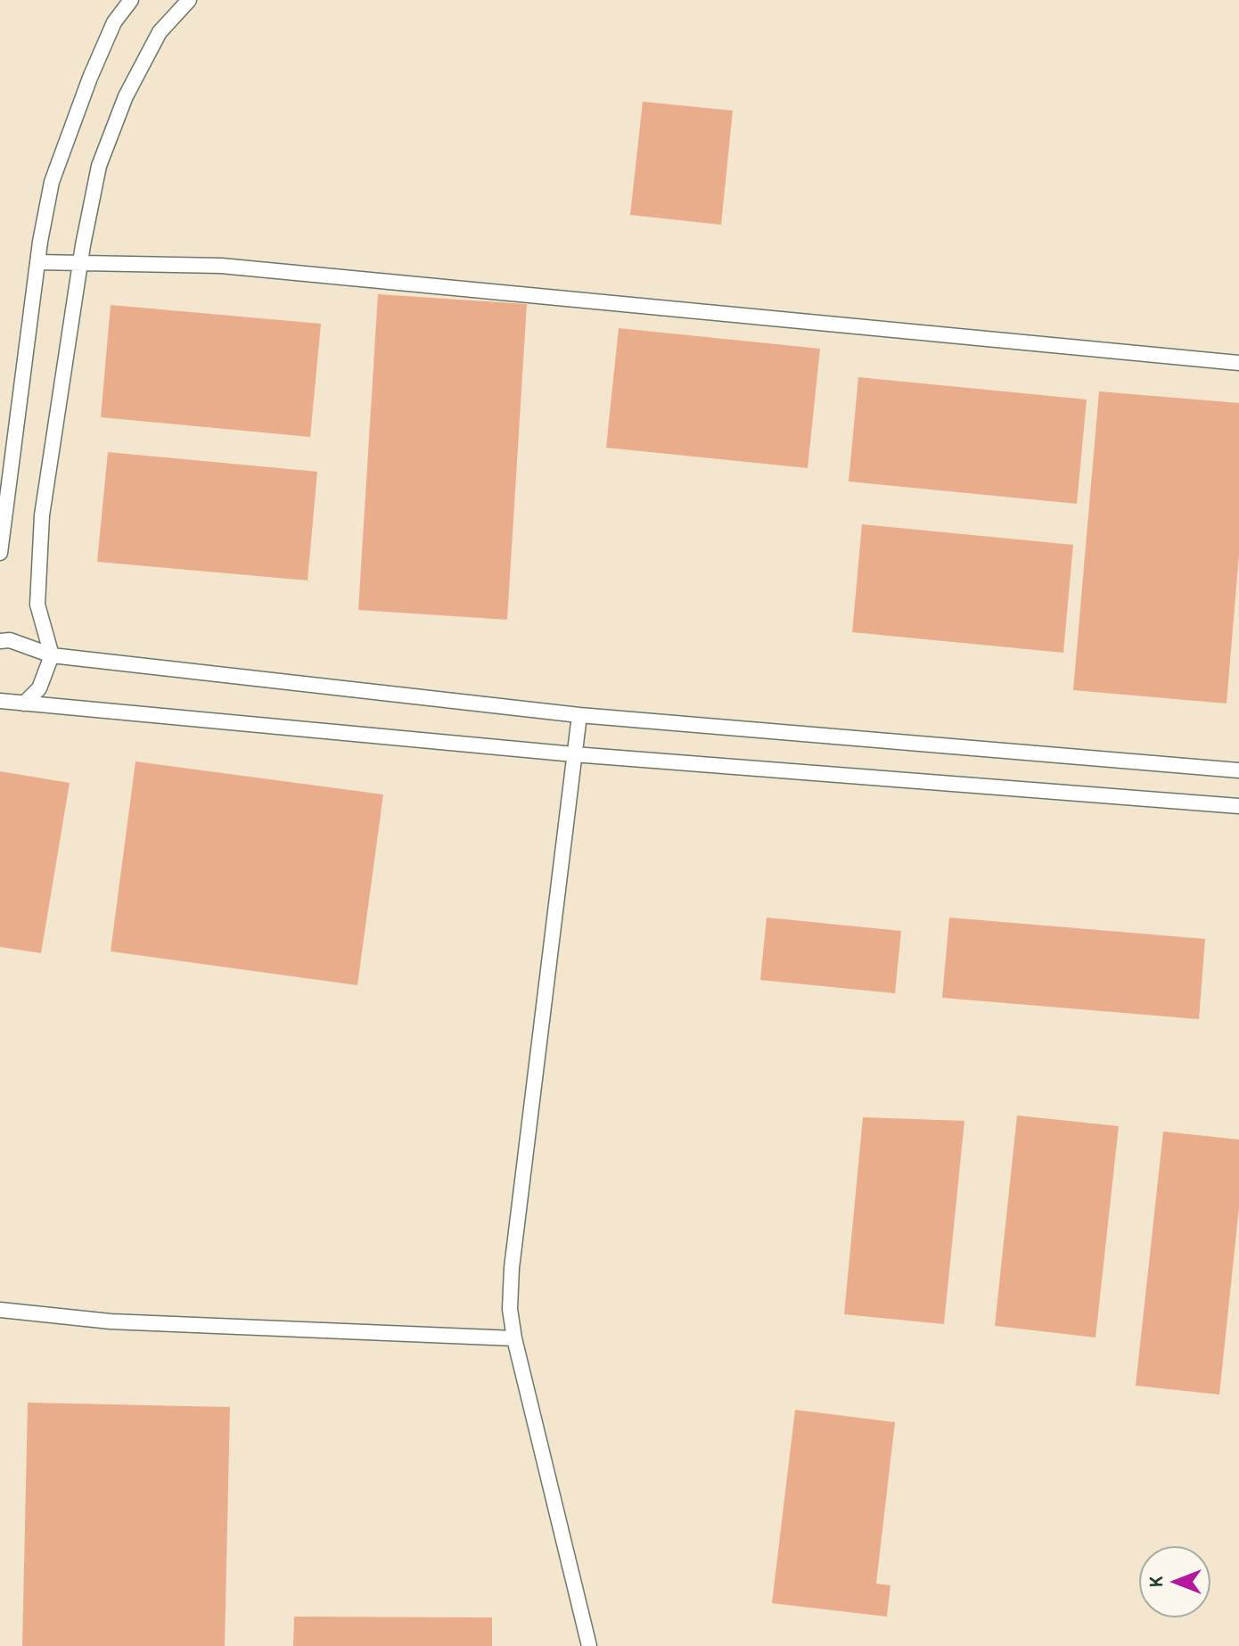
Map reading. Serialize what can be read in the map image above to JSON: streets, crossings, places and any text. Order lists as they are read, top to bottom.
{
  "north": "left"
}
